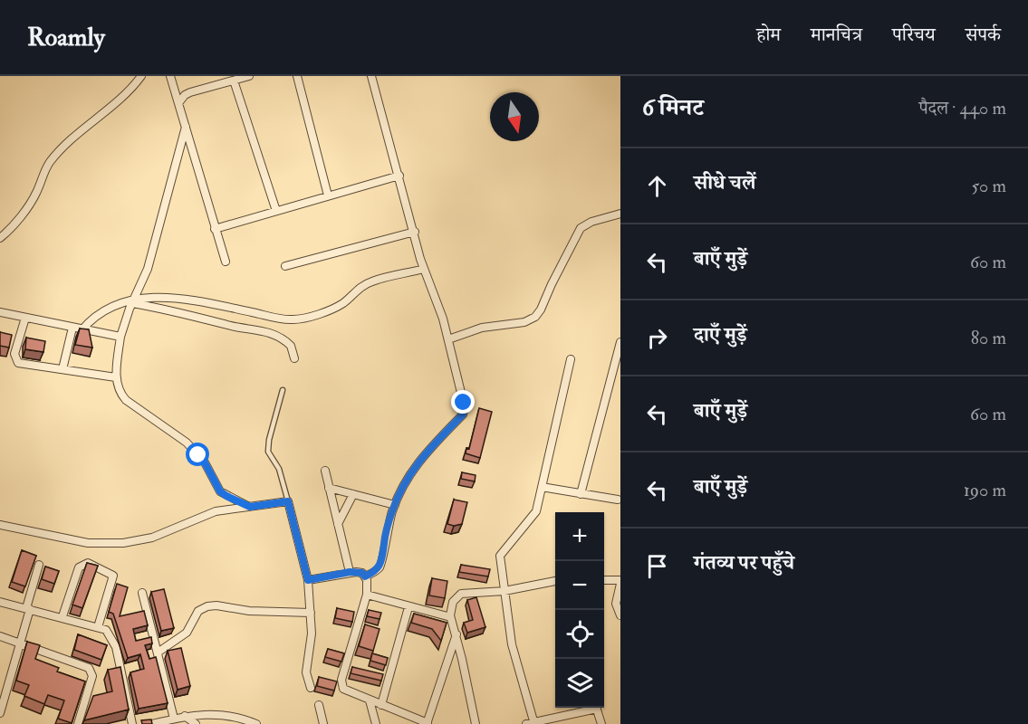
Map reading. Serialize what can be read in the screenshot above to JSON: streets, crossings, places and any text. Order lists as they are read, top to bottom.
{
  "north": "bottom",
  "page": {
    "header": "Roamly",
    "nav": [
      "होम",
      "मानचित्र",
      "परिचय",
      "संपर्क"
    ],
    "heading": ["6 मिनट", "पैदल · 440 m"],
    "list": [
      ["सीधे चलें", "50 m"],
      ["बाएँ मुड़ें", "60 m"],
      ["दाएँ मुड़ें", "80 m"],
      ["बाएँ मुड़ें", "60 m"],
      ["बाएँ मुड़ें", "190 m"],
      "गंतव्य पर पहुँचे"
    ],
    "map_buttons": ["+", "−"]
  }
}
